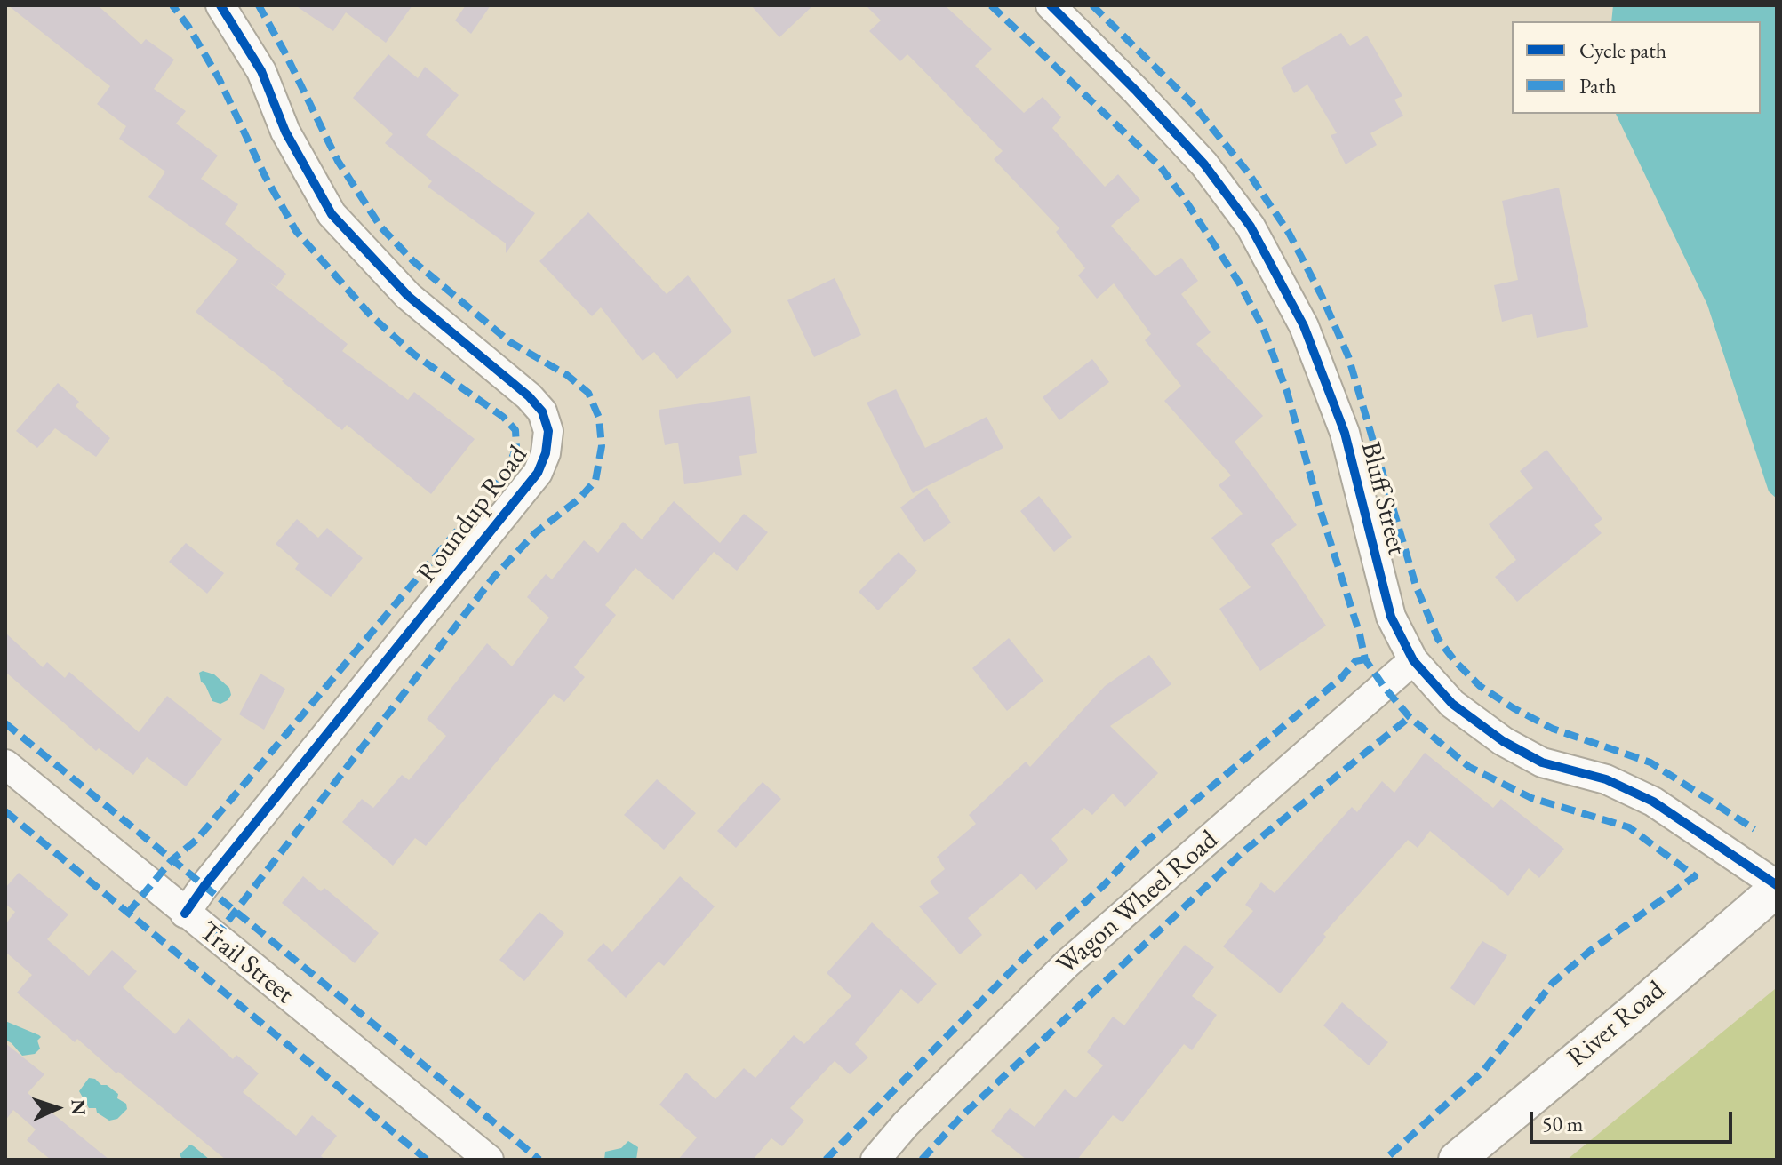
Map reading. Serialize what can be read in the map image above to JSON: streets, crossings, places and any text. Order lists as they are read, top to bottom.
{
  "streets": {
    "main road": ["River Road"],
    "street": [
      "Bluff Street",
      "Roundup Road",
      "Wagon Wheel Road",
      "Trail Street"
    ]
  },
  "crossings": [
    ["Bluff Street", "Wagon Wheel Road"],
    ["Bluff Street", "River Road"],
    ["Roundup Road", "Trail Street"]
  ],
  "legend": ["Cycle path", "Path"],
  "scale_bar": "50 m",
  "north": "right"
}
